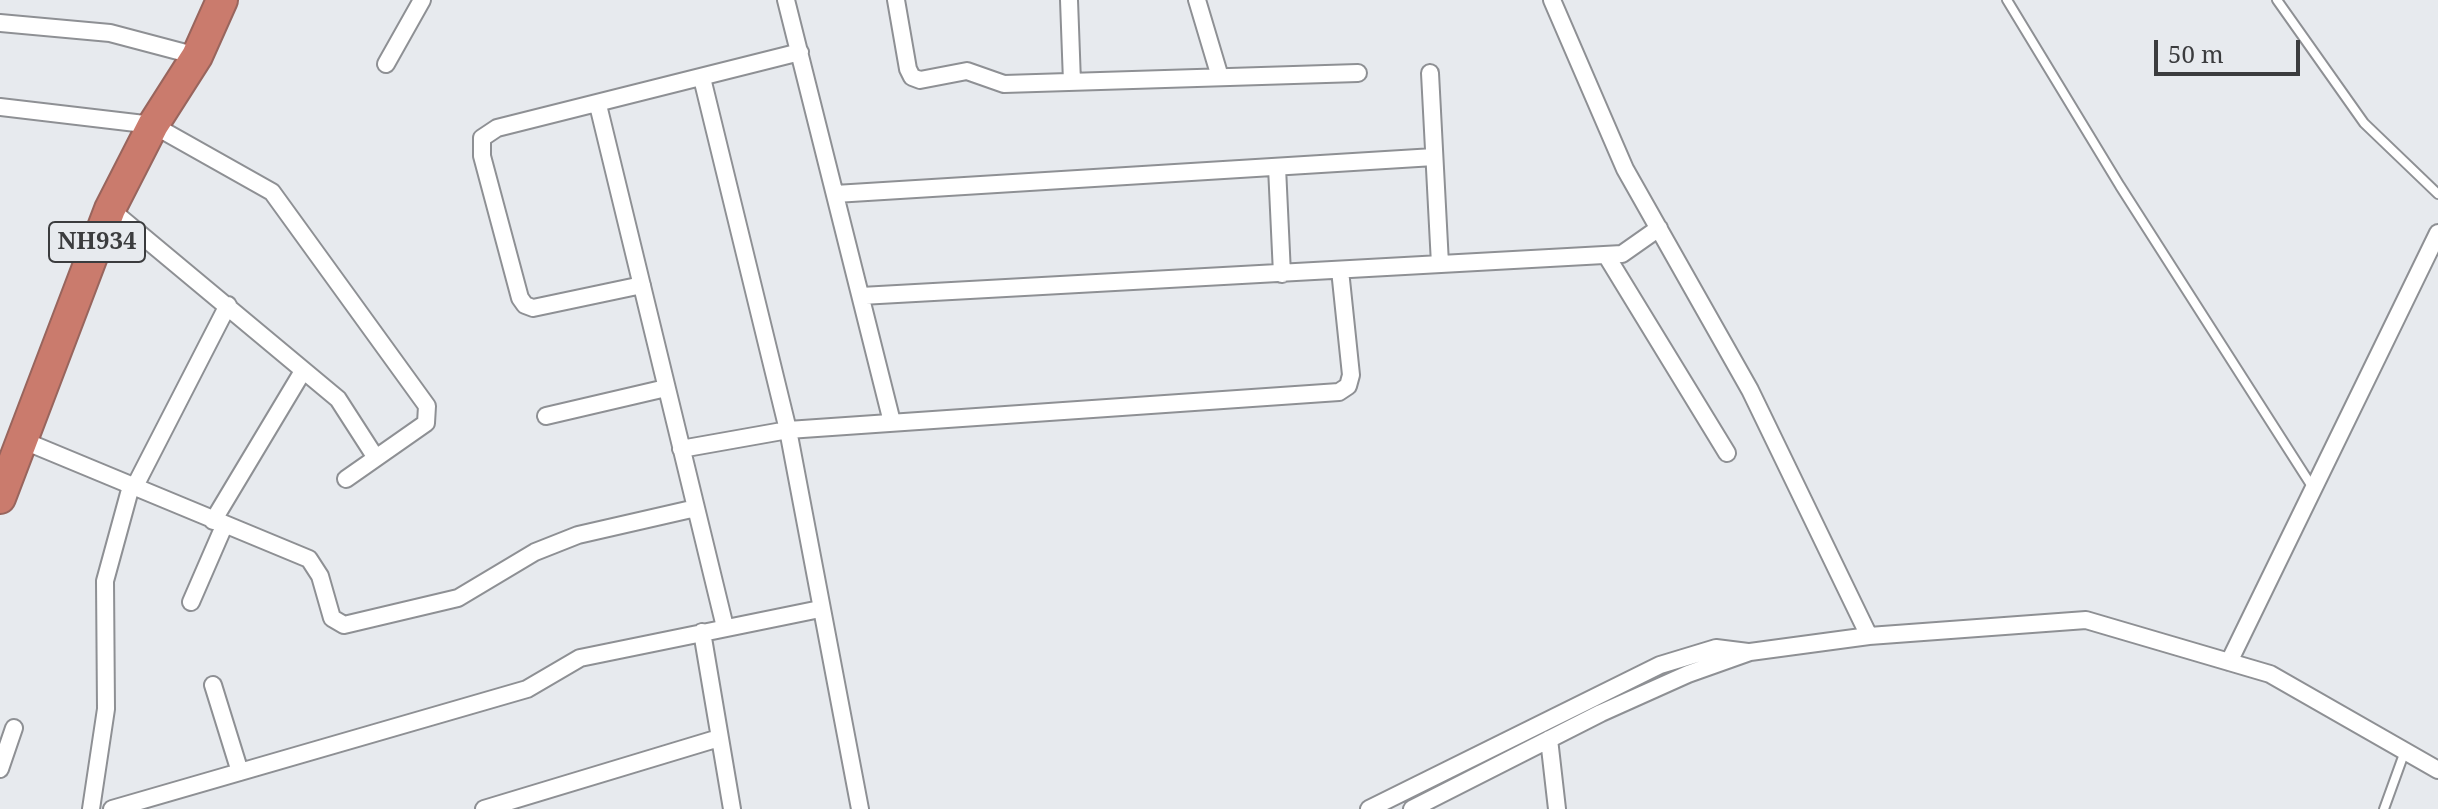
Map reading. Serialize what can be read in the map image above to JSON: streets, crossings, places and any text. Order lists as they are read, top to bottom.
{
  "streets": {
    "highway": ["NH934"]
  },
  "scale_bar": "50 m"
}
